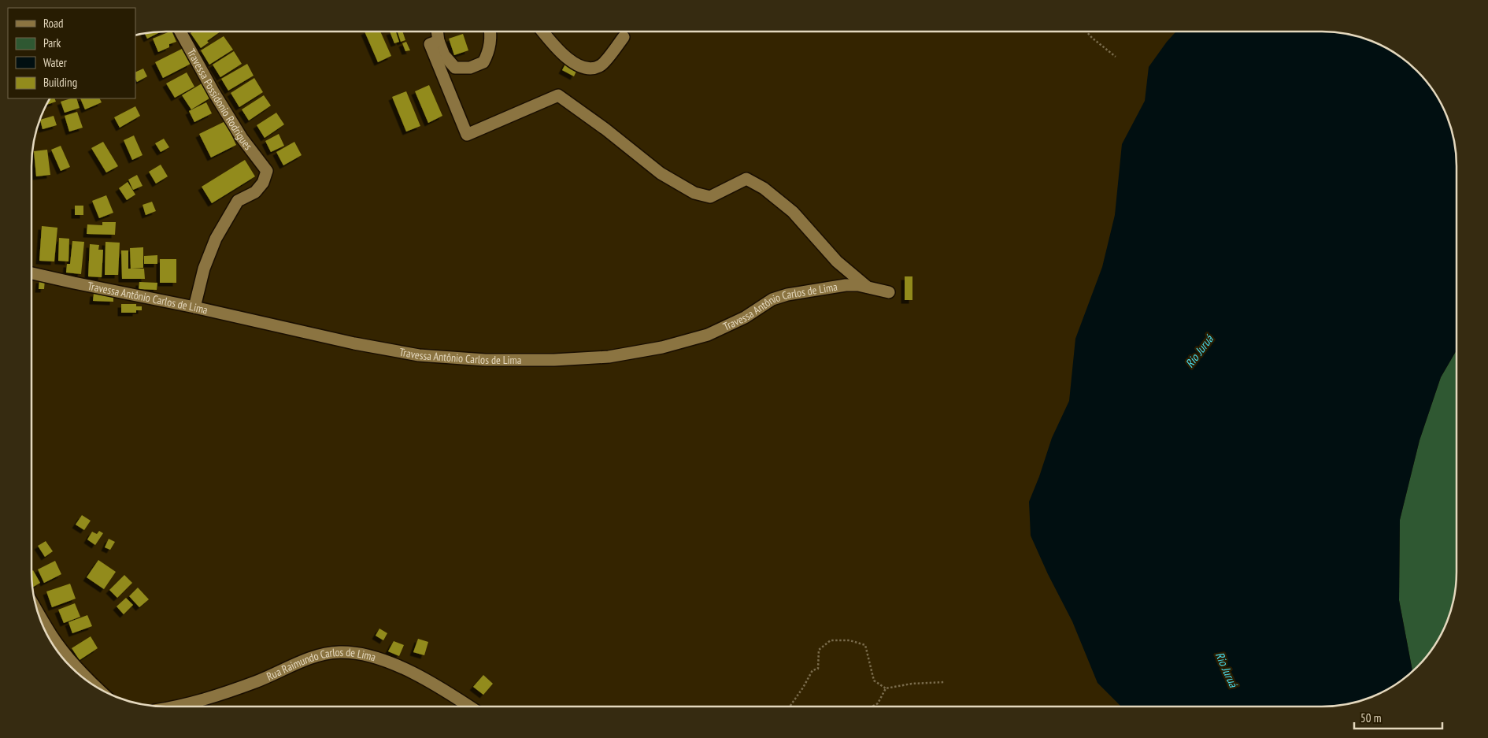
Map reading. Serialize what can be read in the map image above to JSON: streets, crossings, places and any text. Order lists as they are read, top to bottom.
{
  "streets": {
    "street": ["Travessa Possidonio Rodrigues", "Travessa Antônio Carlos de Lima", "Rua Raimundo Carlos de Lima"]
  },
  "crossings": [
    ["Travessa Possidonio Rodrigues", "Travessa Antônio Carlos de Lima"]
  ],
  "water": ["Rio Juruá"],
  "legend": [
    "Road",
    "Park",
    "Water",
    "Building"
  ],
  "scale_bar": "50 m"
}
